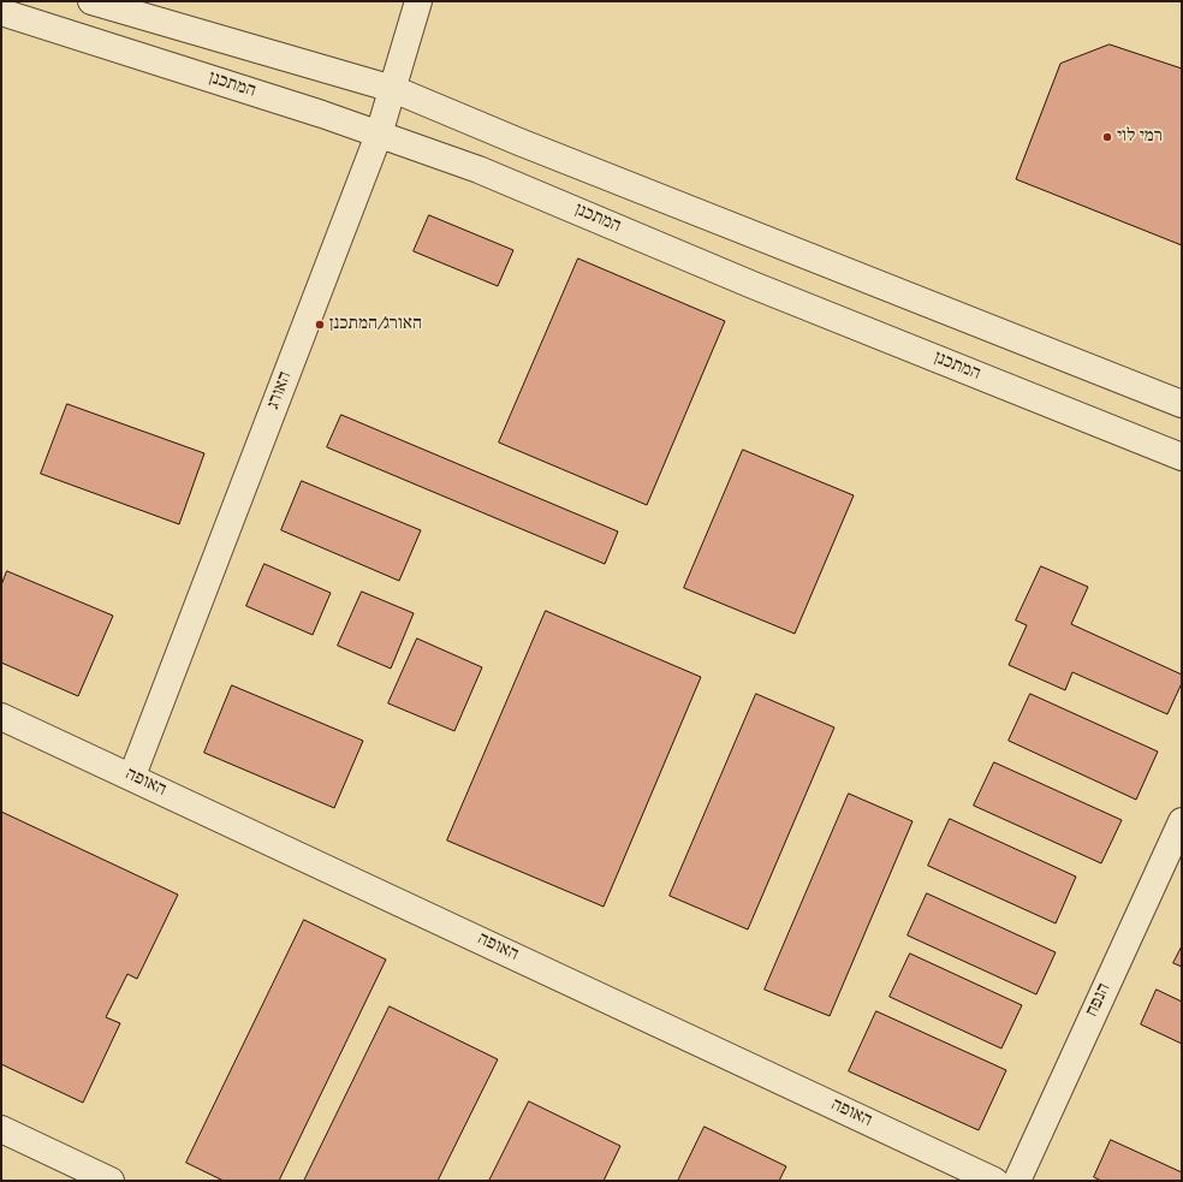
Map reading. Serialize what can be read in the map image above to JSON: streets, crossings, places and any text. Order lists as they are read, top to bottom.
{
  "streets": {
    "street": [
      "המתכנן",
      "האורג",
      "האופה",
      "הנפח"
    ]
  },
  "crossings": [
    ["המתכנן", "האורג"],
    ["האורג", "האופה"]
  ],
  "places": ["רמי לוי", "האורג/המתכנן"]
}
